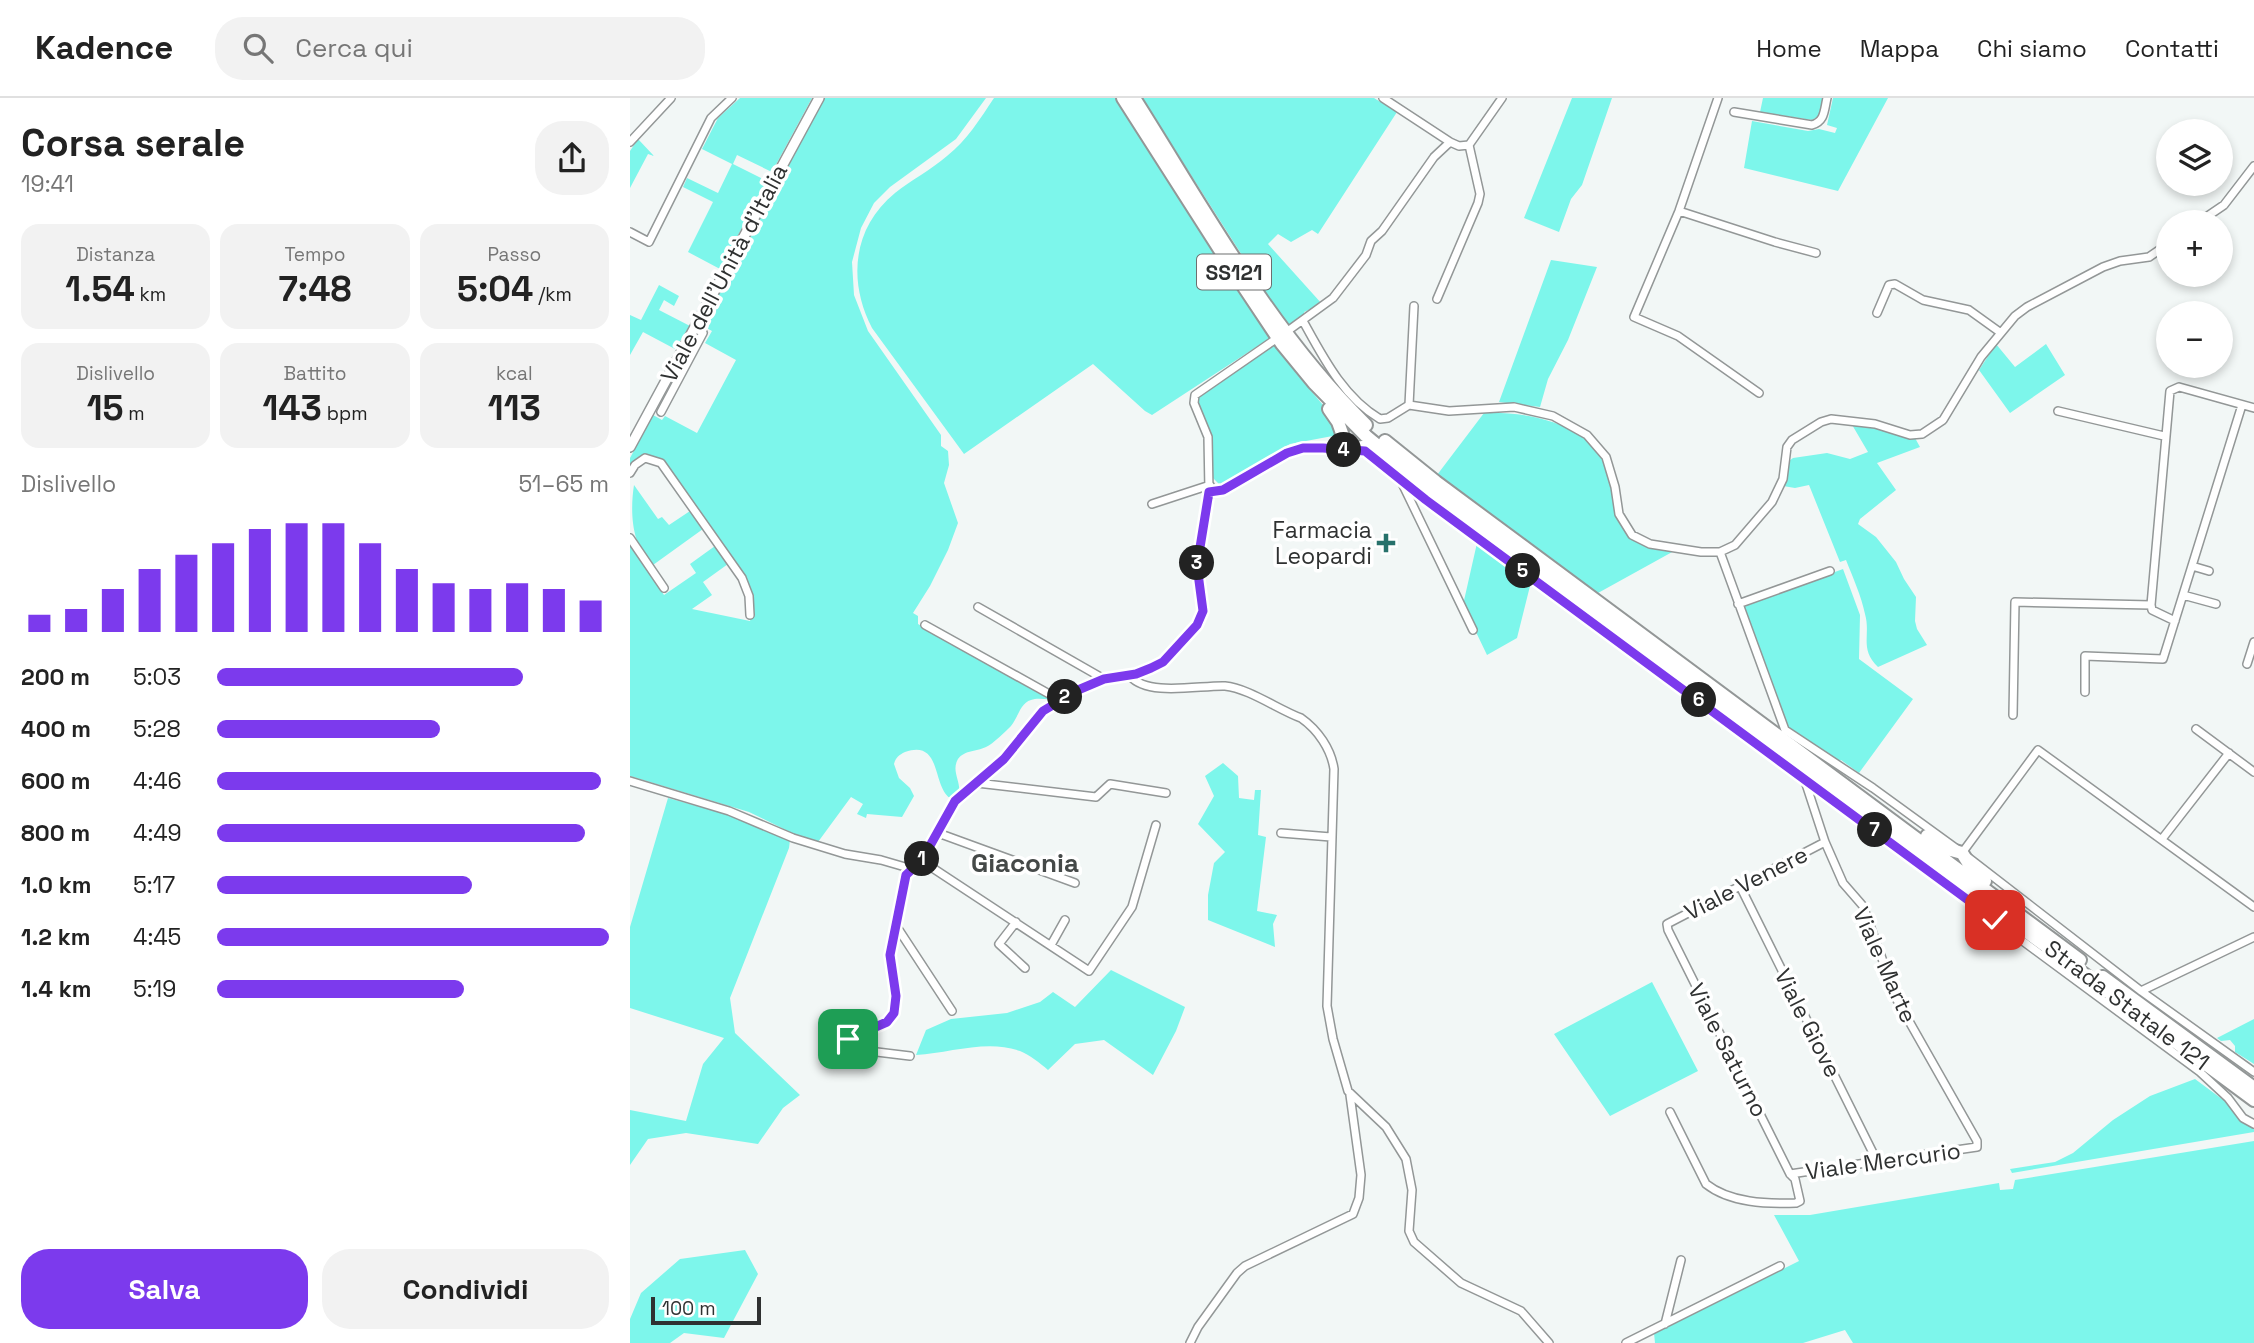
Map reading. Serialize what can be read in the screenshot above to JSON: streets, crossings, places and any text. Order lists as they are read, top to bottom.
{
  "streets": {
    "main road": ["SS121", "Strada Statale 121"],
    "street": [
      "Viale dell'Unità d'Italia",
      "Viale Venere",
      "Viale Marte",
      "Viale Giove",
      "Viale Saturno",
      "Viale Mercurio"
    ]
  },
  "crossings": [
    ["SS121", "Strada Statale 121"],
    ["Viale Venere", "Viale Marte"],
    ["Viale Venere", "Viale Giove"],
    ["Viale Venere", "Viale Saturno"],
    ["Viale Marte", "Viale Mercurio"],
    ["Viale Giove", "Viale Mercurio"],
    ["Viale Saturno", "Viale Mercurio"]
  ],
  "districts": ["Giaconia"],
  "places": {
    "health": ["Farmacia Leopardi"]
  },
  "scale_bar": "100 m",
  "page": {
    "header": "Kadence",
    "search": "Cerca qui",
    "nav": [
      "Home",
      "Mappa",
      "Chi siamo",
      "Contatti"
    ],
    "heading": ["Corsa serale", "19:41"],
    "map_buttons": ["+", "−"],
    "stats": [
      ["Distanza", "1.54 km"],
      ["Tempo", "7:48"],
      ["Passo", "5:04 /km"],
      ["Dislivello", "15 m"],
      ["Battito", "143 bpm"],
      ["kcal", "113"]
    ],
    "pins": [
      "4",
      "3",
      "5",
      "2",
      "6",
      "7",
      "1"
    ],
    "chart": ["Dislivello", "51–65 m"],
    "list": [
      {
        "name": "200 m",
        "note": "5:03"
      },
      {
        "name": "400 m",
        "note": "5:28"
      },
      {
        "name": "600 m",
        "note": "4:46"
      },
      {
        "name": "800 m",
        "note": "4:49"
      },
      {
        "name": "1.0 km",
        "note": "5:17"
      },
      {
        "name": "1.2 km",
        "note": "4:45"
      },
      {
        "name": "1.4 km",
        "note": "5:19"
      }
    ],
    "buttons": ["Salva", "Condividi"],
    "scale": "100 m"
  }
}
